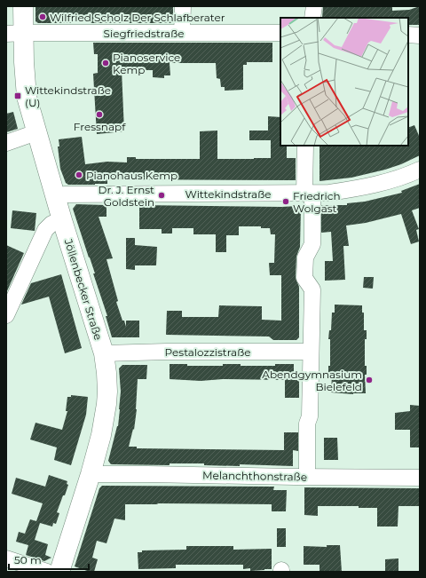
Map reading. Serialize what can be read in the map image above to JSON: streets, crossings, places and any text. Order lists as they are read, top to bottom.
{
  "streets": {
    "main road": ["Jöllenbecker Straße"],
    "street": [
      "Siegfriedstraße",
      "Wittekindstraße",
      "Pestalozzistraße",
      "Melanchthonstraße"
    ]
  },
  "crossings": [
    ["Siegfriedstraße", "Jöllenbecker Straße"],
    ["Wittekindstraße", "Jöllenbecker Straße"],
    ["Jöllenbecker Straße", "Pestalozzistraße"],
    ["Jöllenbecker Straße", "Melanchthonstraße"]
  ],
  "places": {
    "other": [
      "Wilfried Scholz Der Schlafberater",
      "Pianoservice Kemp",
      "Fressnapf",
      "Pianohaus Kemp",
      "Dr. J. Ernst Goldstein",
      "Friedrich Wolgast",
      "Abendgymnasium Bielefeld"
    ],
    "transit": ["Wittekindstraße (U)"]
  },
  "scale_bar": "50 m"
}
